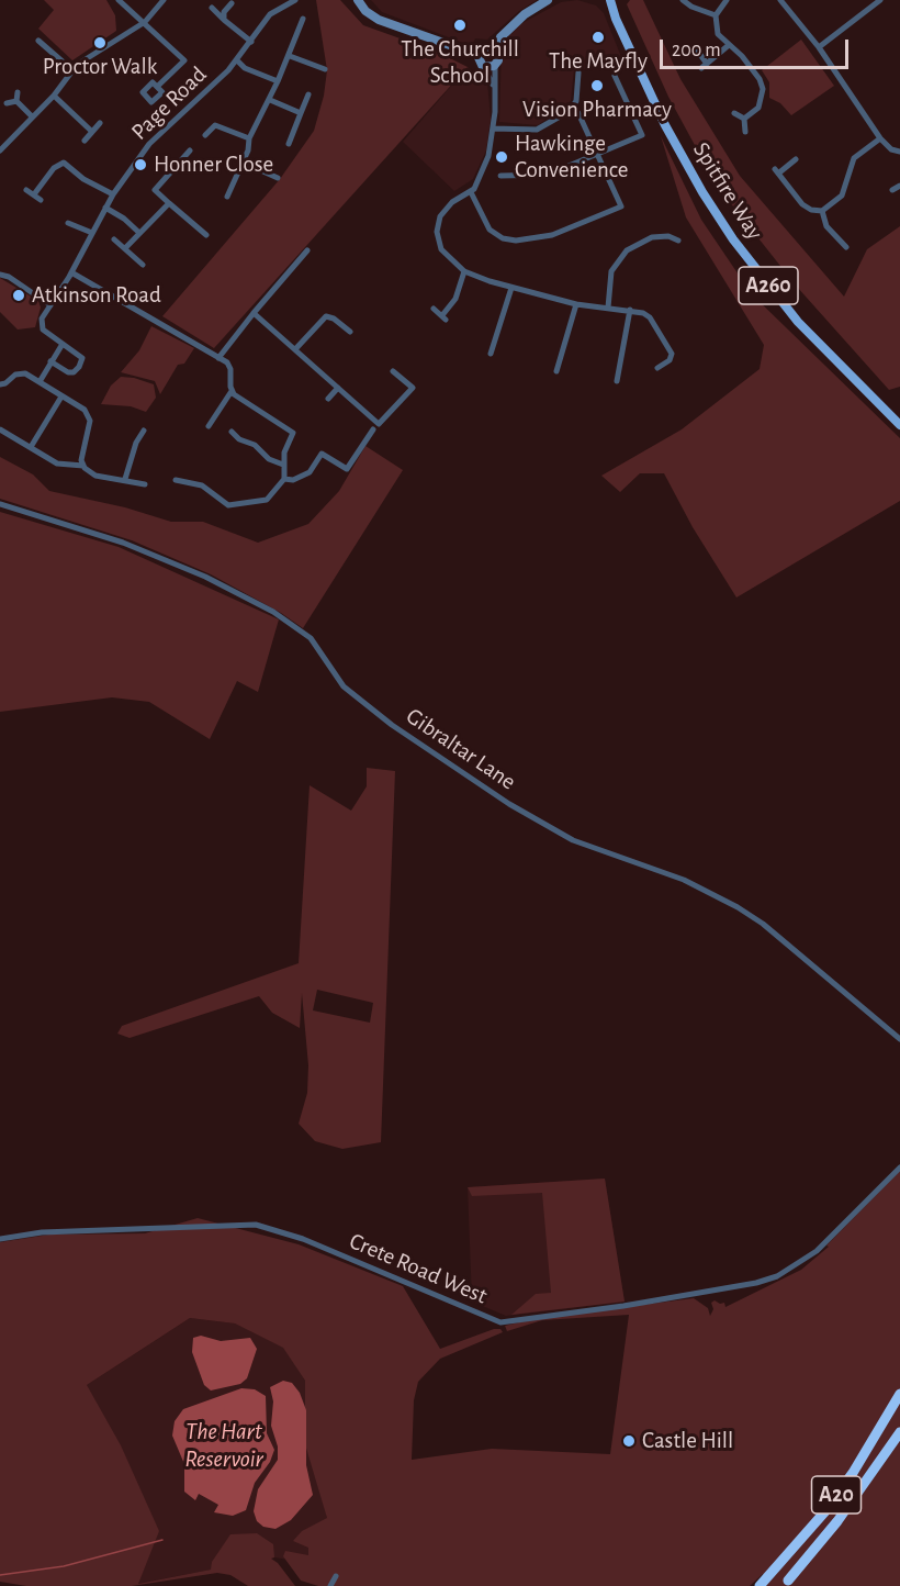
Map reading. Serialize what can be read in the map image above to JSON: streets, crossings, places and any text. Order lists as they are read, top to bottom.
{
  "streets": {
    "highway": ["A20"],
    "main road": ["Spitfire Way", "A260"],
    "street": ["Page Road", "Gibraltar Lane", "Crete Road West"]
  },
  "water": ["The Hart Reservoir"],
  "places": [
    "The Churchill School",
    "The Mayfly",
    "Proctor Walk",
    "Vision Pharmacy",
    "Hawkinge Convenience",
    "Honner Close",
    "Atkinson Road",
    "Castle Hill"
  ],
  "scale_bar": "200 m"
}
